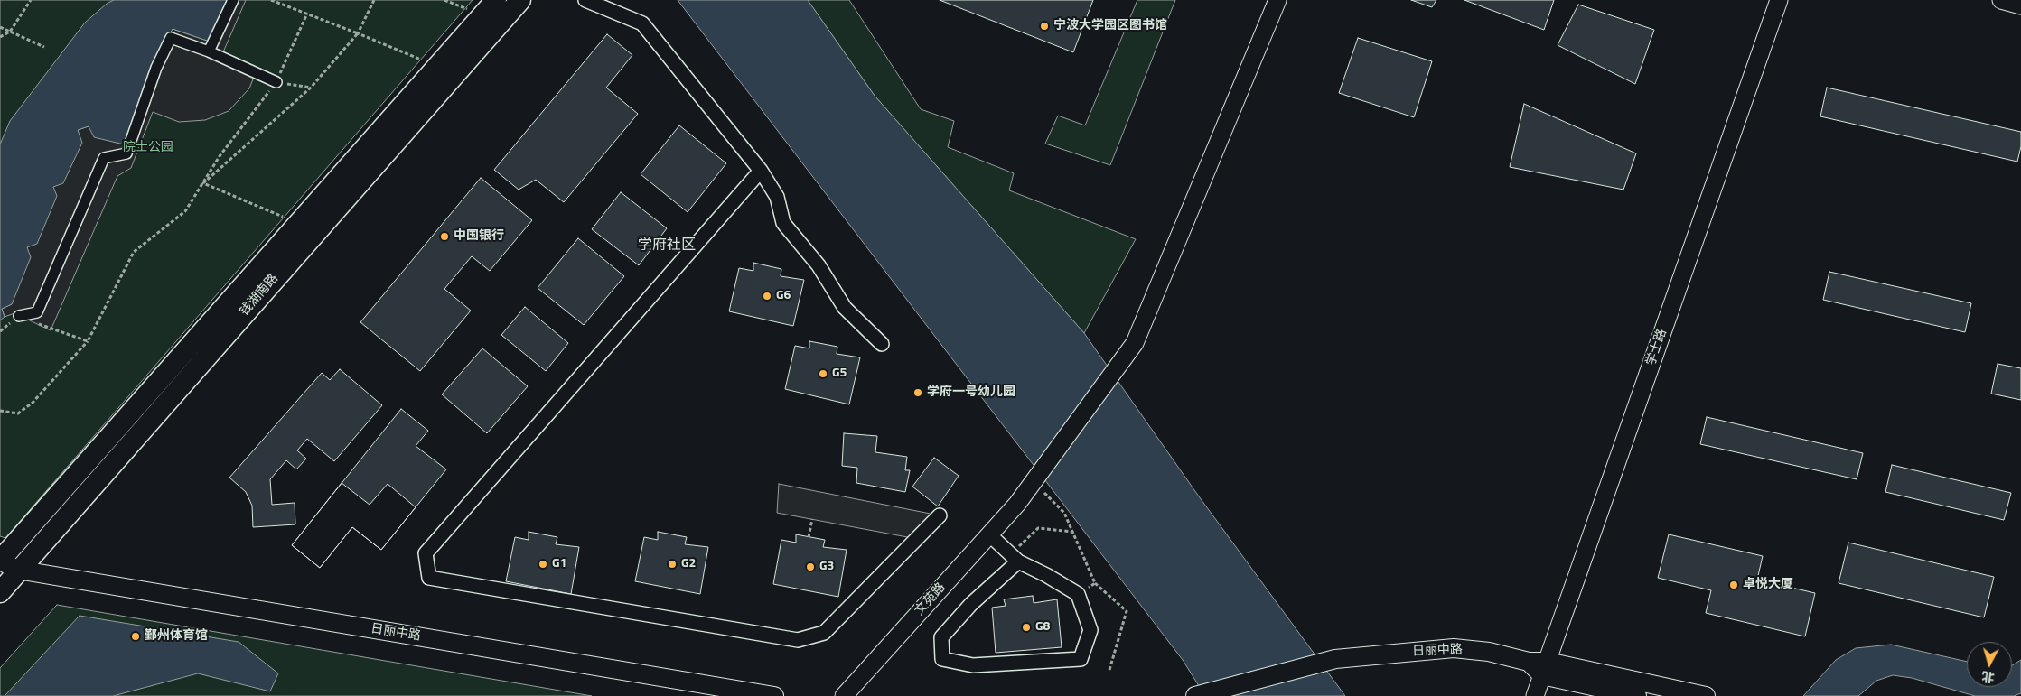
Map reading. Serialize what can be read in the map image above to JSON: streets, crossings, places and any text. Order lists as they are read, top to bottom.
{
  "streets": {
    "main road": ["钱湖南路", "日丽中路"],
    "street": ["学士路", "文苑路"]
  },
  "crossings": [
    ["钱湖南路", "日丽中路"],
    ["学士路", "日丽中路"]
  ],
  "districts": ["学府社区"],
  "parks": ["院士公园"],
  "places": [
    "宁波大学园区图书馆",
    "中国银行",
    "G6",
    "G5",
    "学府一号幼儿园",
    "G1",
    "G2",
    "G3",
    "卓悦大厦",
    "G8",
    "鄞州体育馆"
  ],
  "north": "bottom"
}
